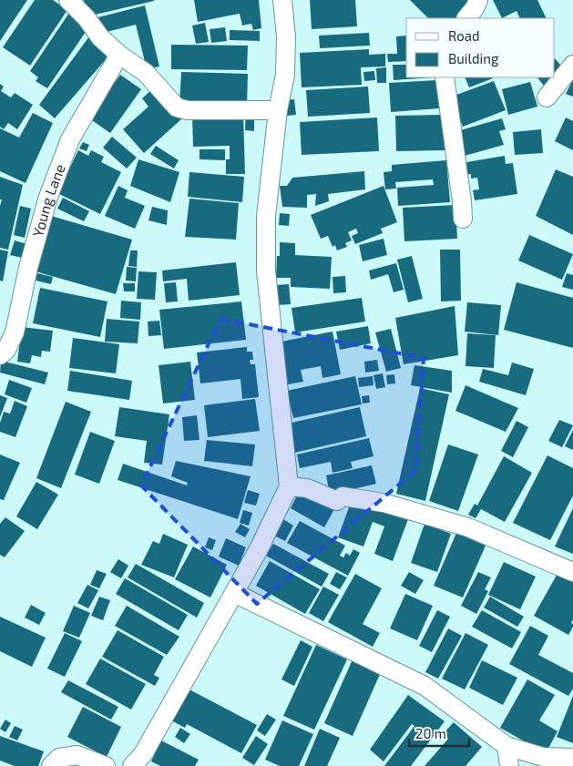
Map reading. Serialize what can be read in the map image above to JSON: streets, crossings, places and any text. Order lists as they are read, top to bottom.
{
  "streets": {
    "street": ["Young Lane"]
  },
  "legend": ["Road", "Building"],
  "scale_bar": "20 m"
}
